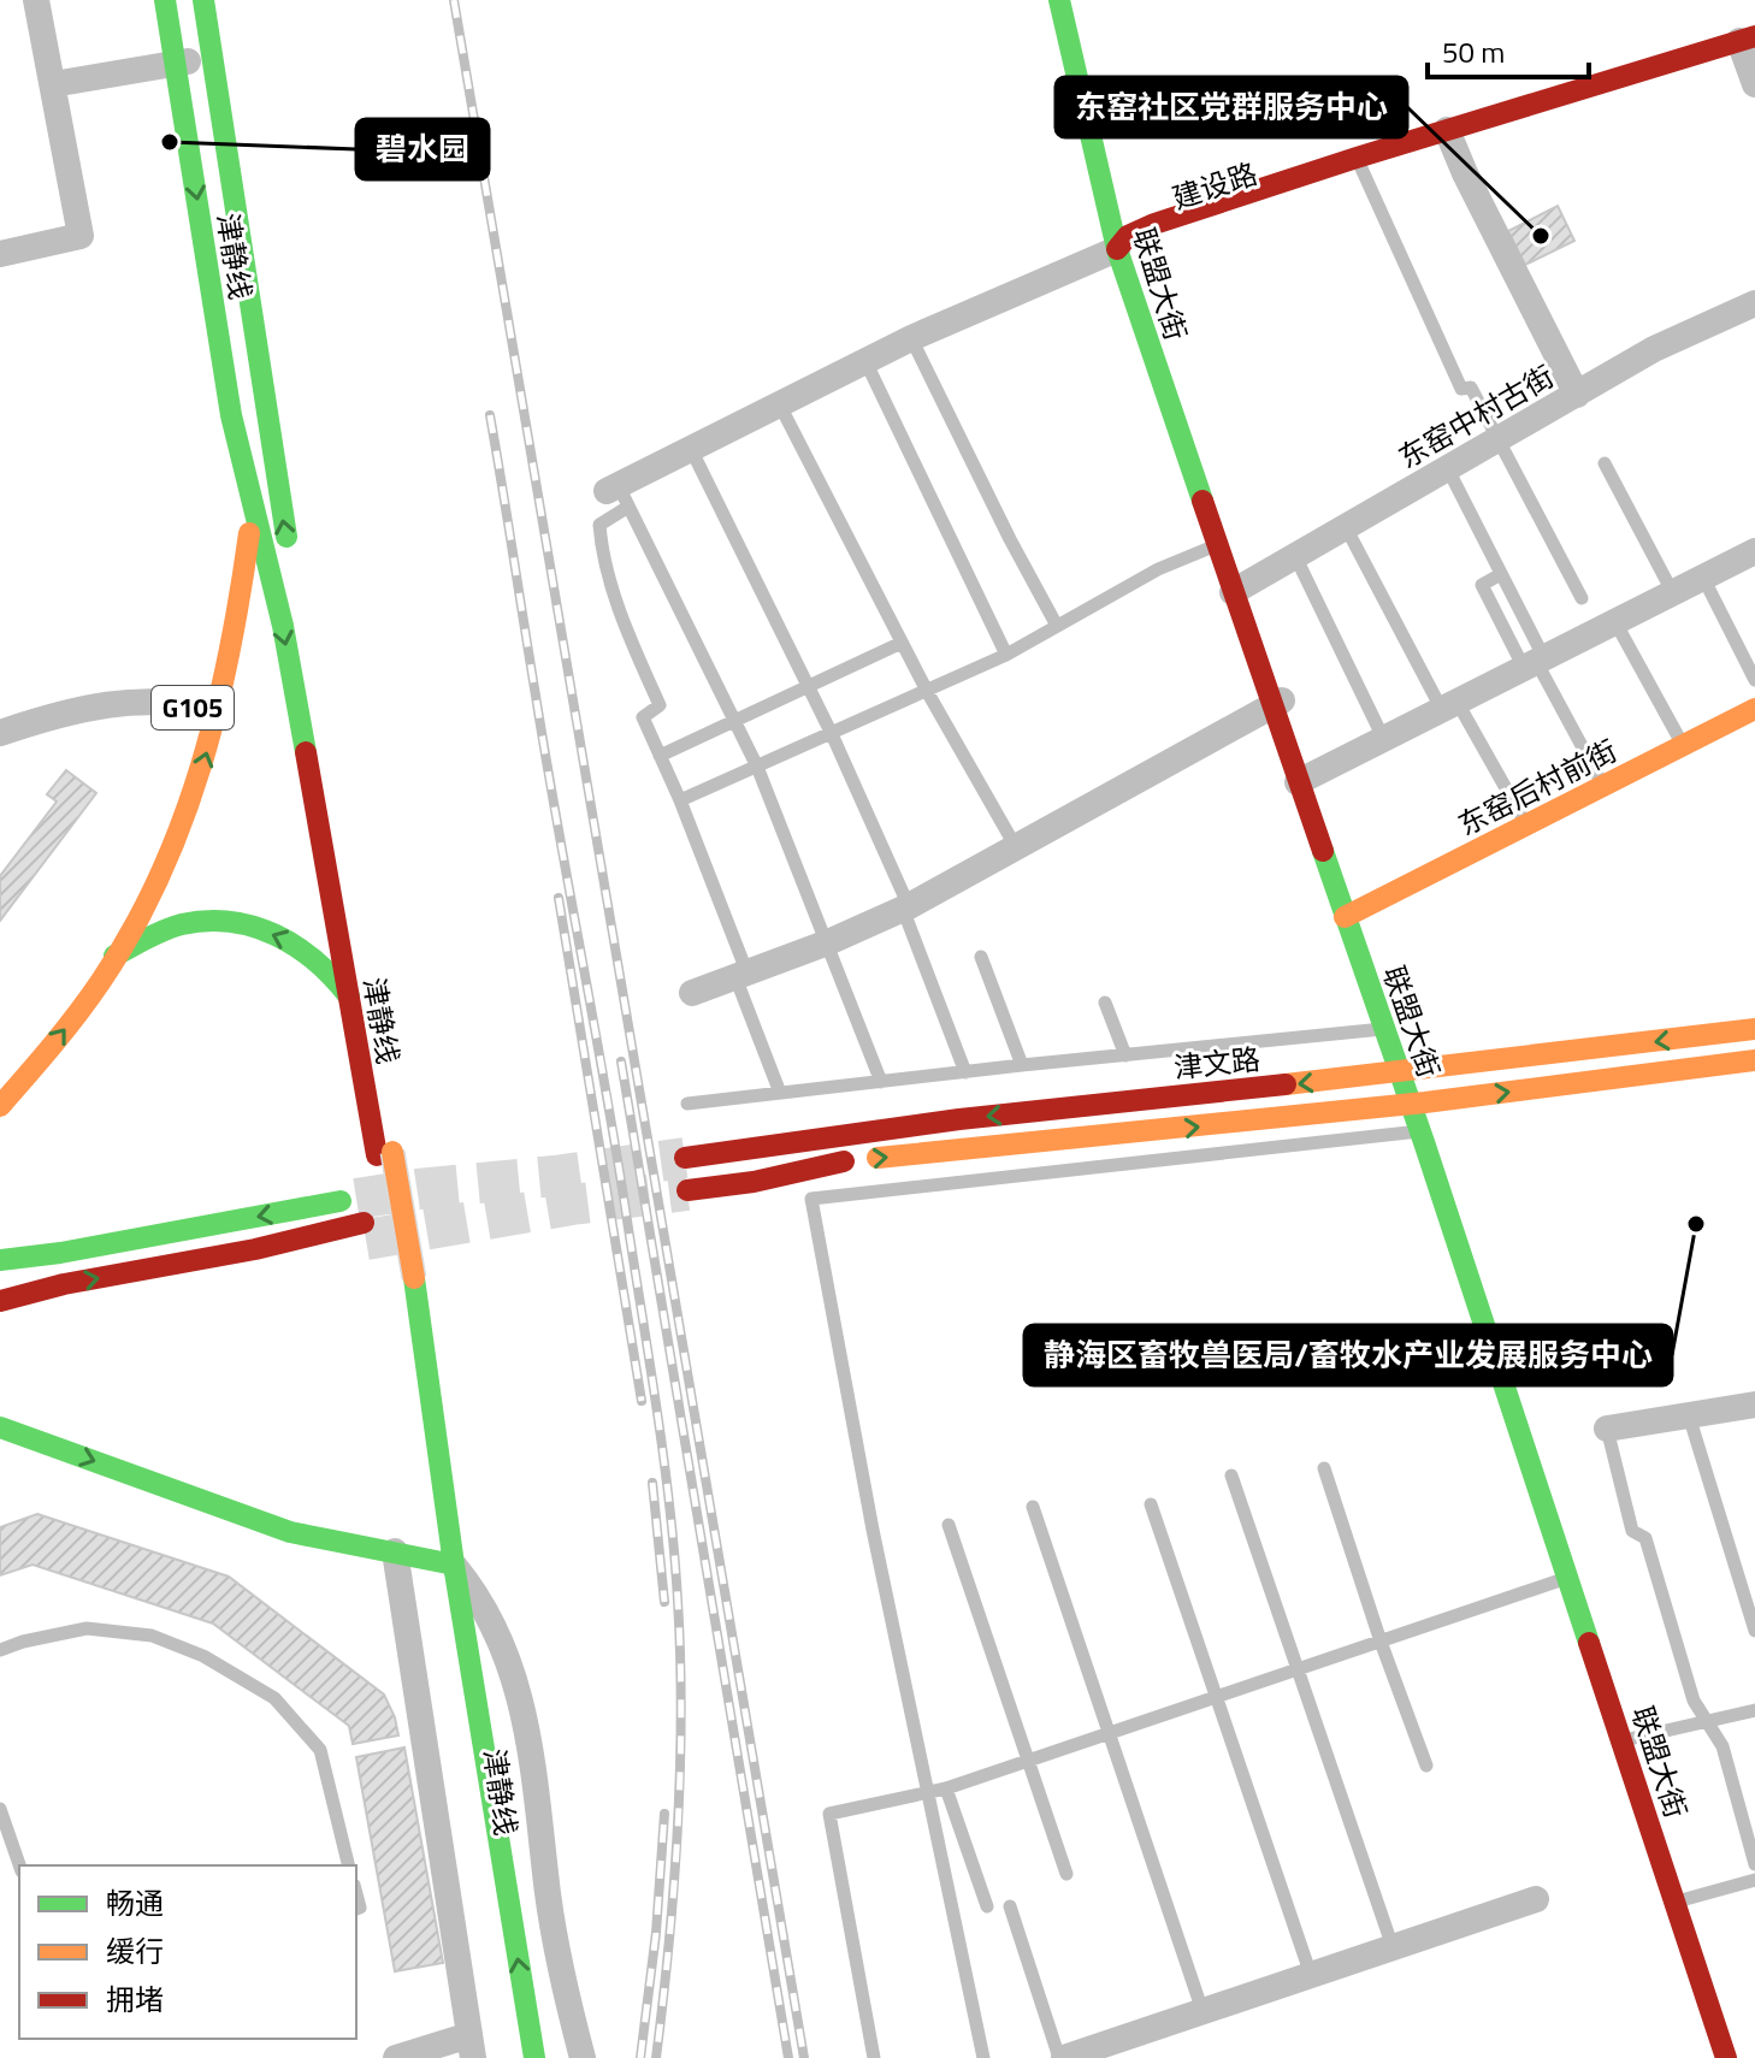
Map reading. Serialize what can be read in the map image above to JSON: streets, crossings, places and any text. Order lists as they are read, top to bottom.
{
  "streets": {
    "main road": [
      "建设路",
      "津静线",
      "联盟大街",
      "东窑后村前街",
      "津文路"
    ],
    "street": ["东窑中村古街"]
  },
  "crossings": [
    ["建设路", "联盟大街"],
    ["联盟大街", "东窑中村古街"],
    ["联盟大街", "东窑后村前街"],
    ["联盟大街", "津文路"]
  ],
  "places": ["碧水园", "东窑社区党群服务中心", "静海区畜牧兽医局/畜牧水产业发展服务中心"],
  "legend": ["畅通", "缓行", "拥堵"],
  "scale_bar": "50 m"
}
